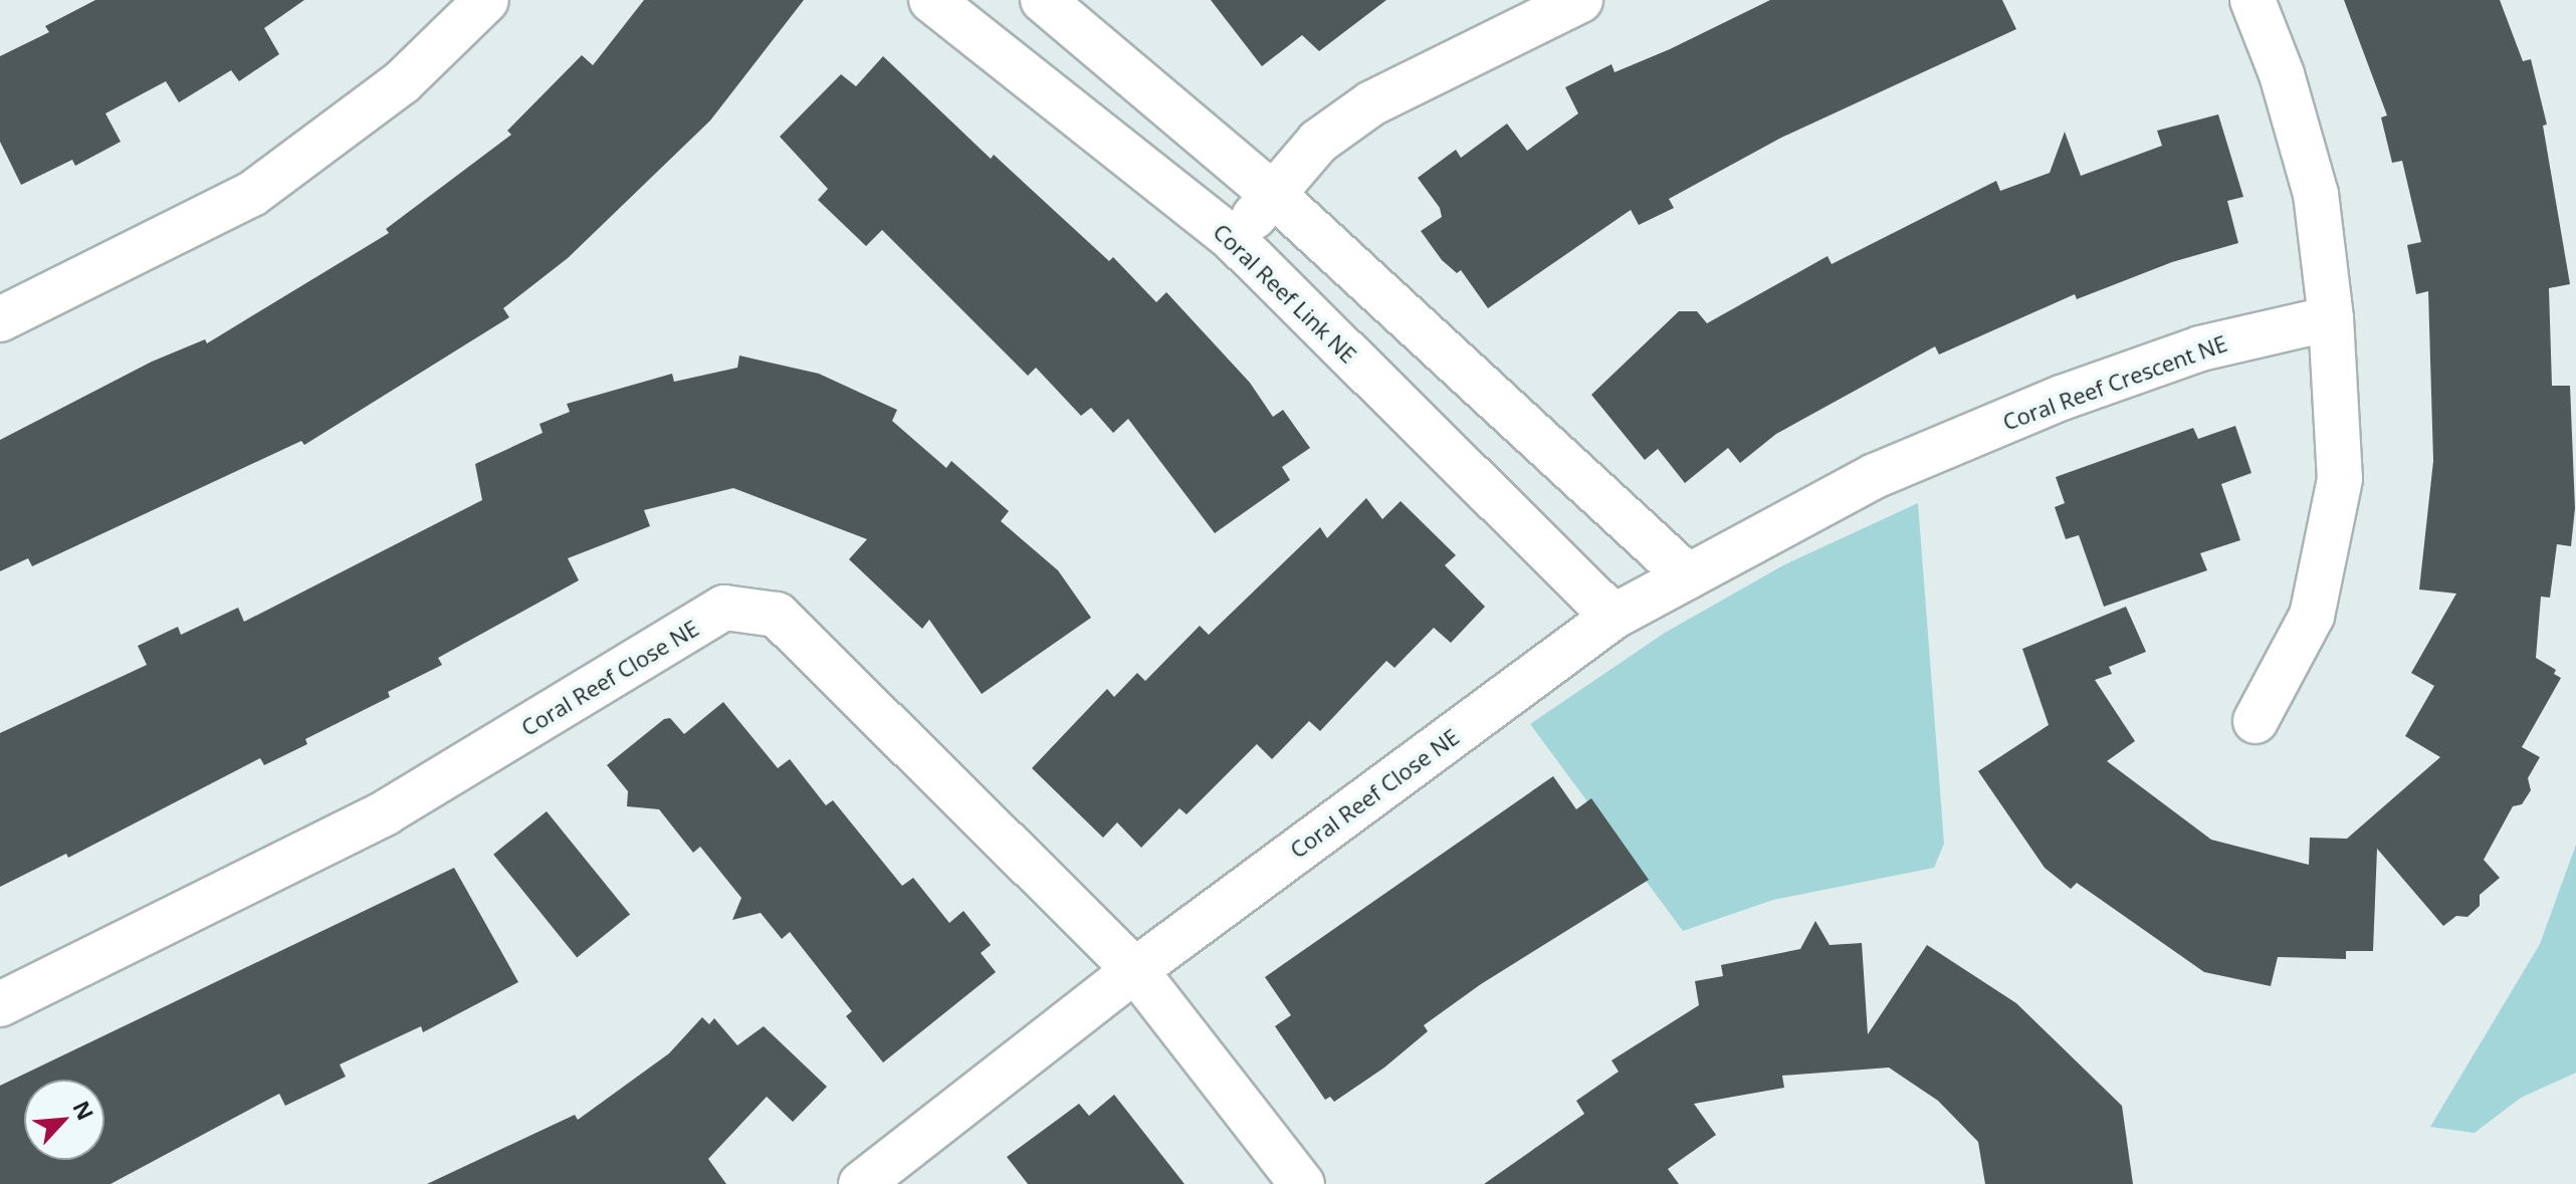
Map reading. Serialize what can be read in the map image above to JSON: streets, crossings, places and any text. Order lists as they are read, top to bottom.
{
  "streets": {
    "street": ["Coral Reef Link NE", "Coral Reef Crescent NE", "Coral Reef Close NE"]
  },
  "crossings": [
    ["Coral Reef Link NE", "Coral Reef Crescent NE"],
    ["Coral Reef Link NE", "Coral Reef Close NE"],
    ["Coral Reef Crescent NE", "Coral Reef Close NE"]
  ],
  "north": "top right"
}
